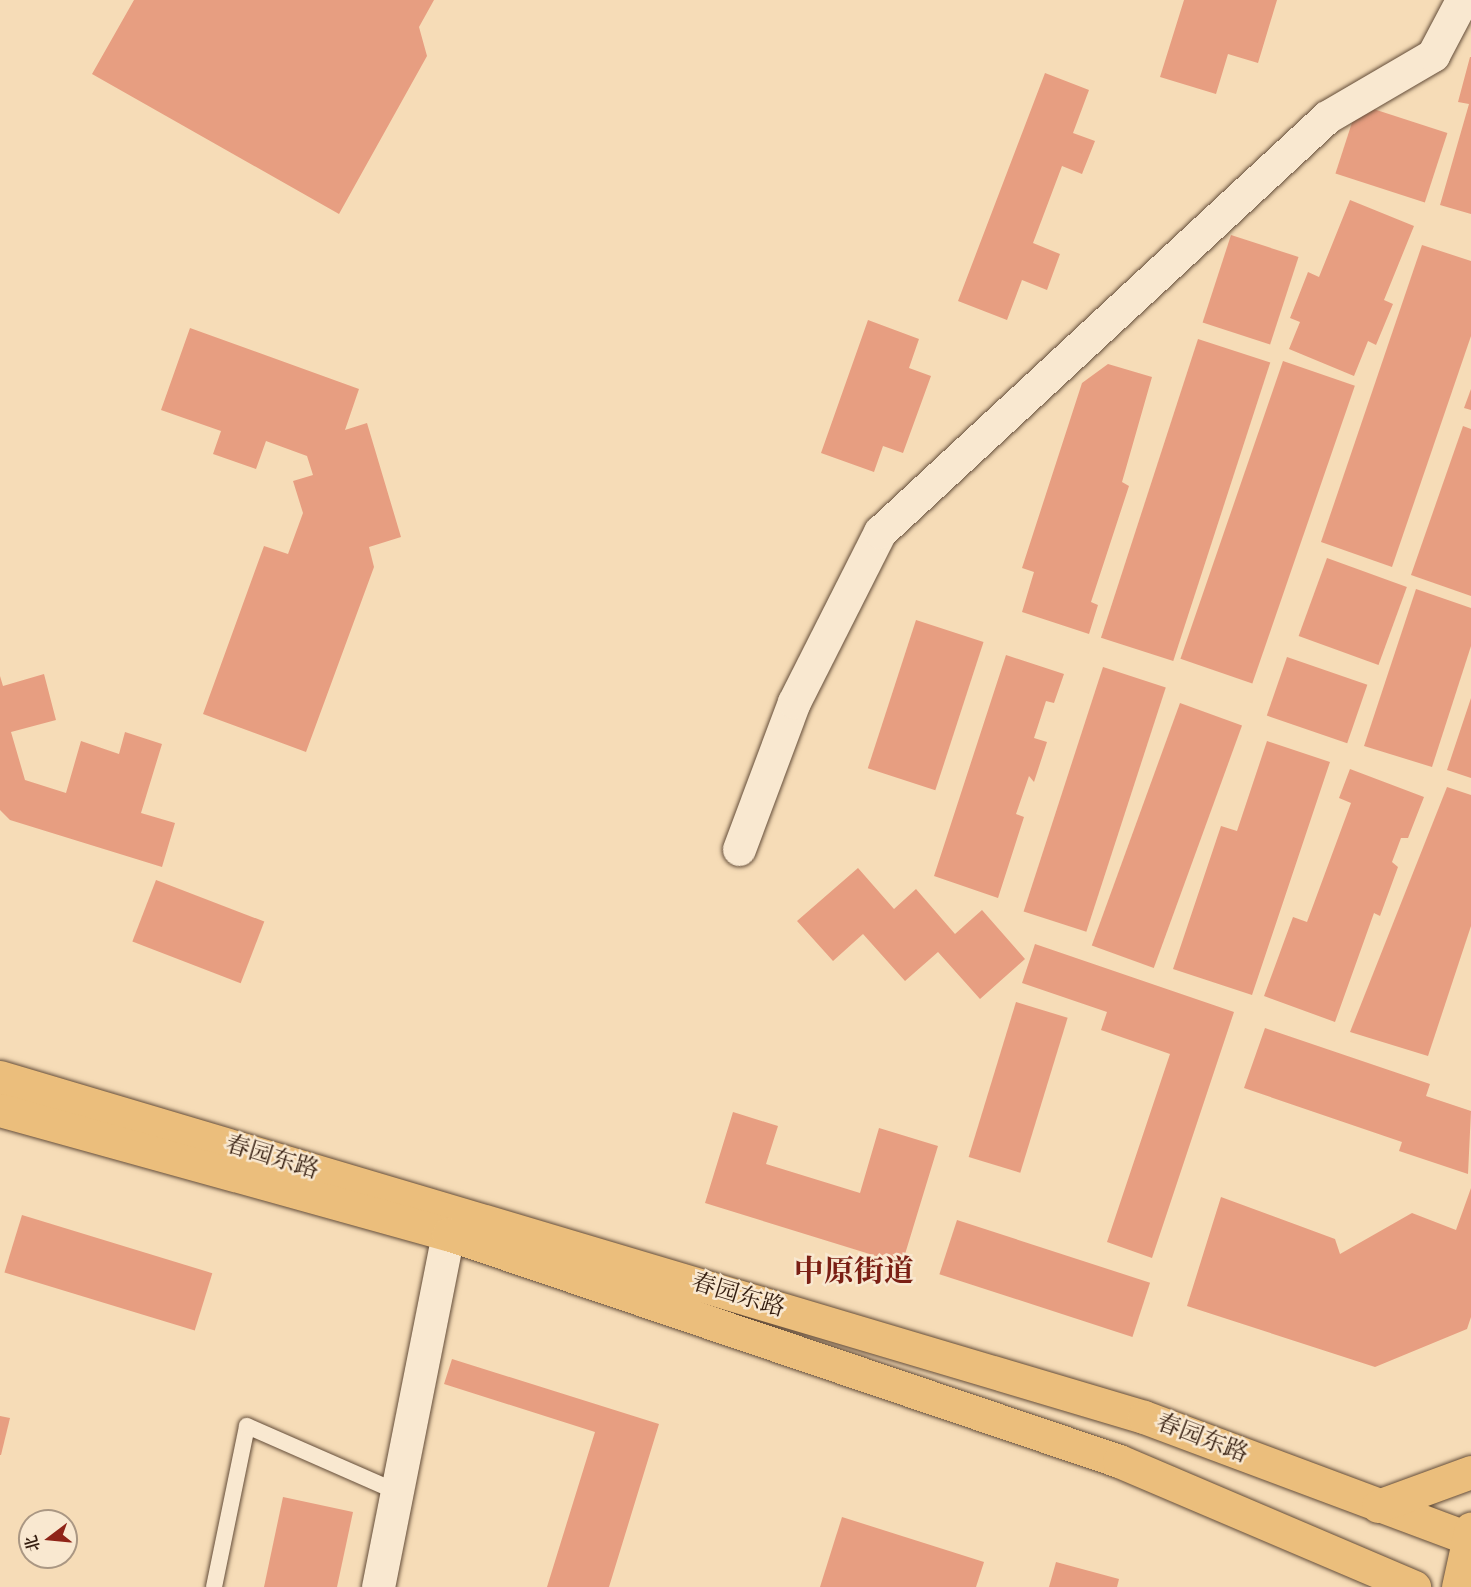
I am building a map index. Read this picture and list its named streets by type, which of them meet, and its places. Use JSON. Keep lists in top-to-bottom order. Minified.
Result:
{"streets":{"main road":["春园东路"]},"districts":["中原街道"],"north":"left"}
